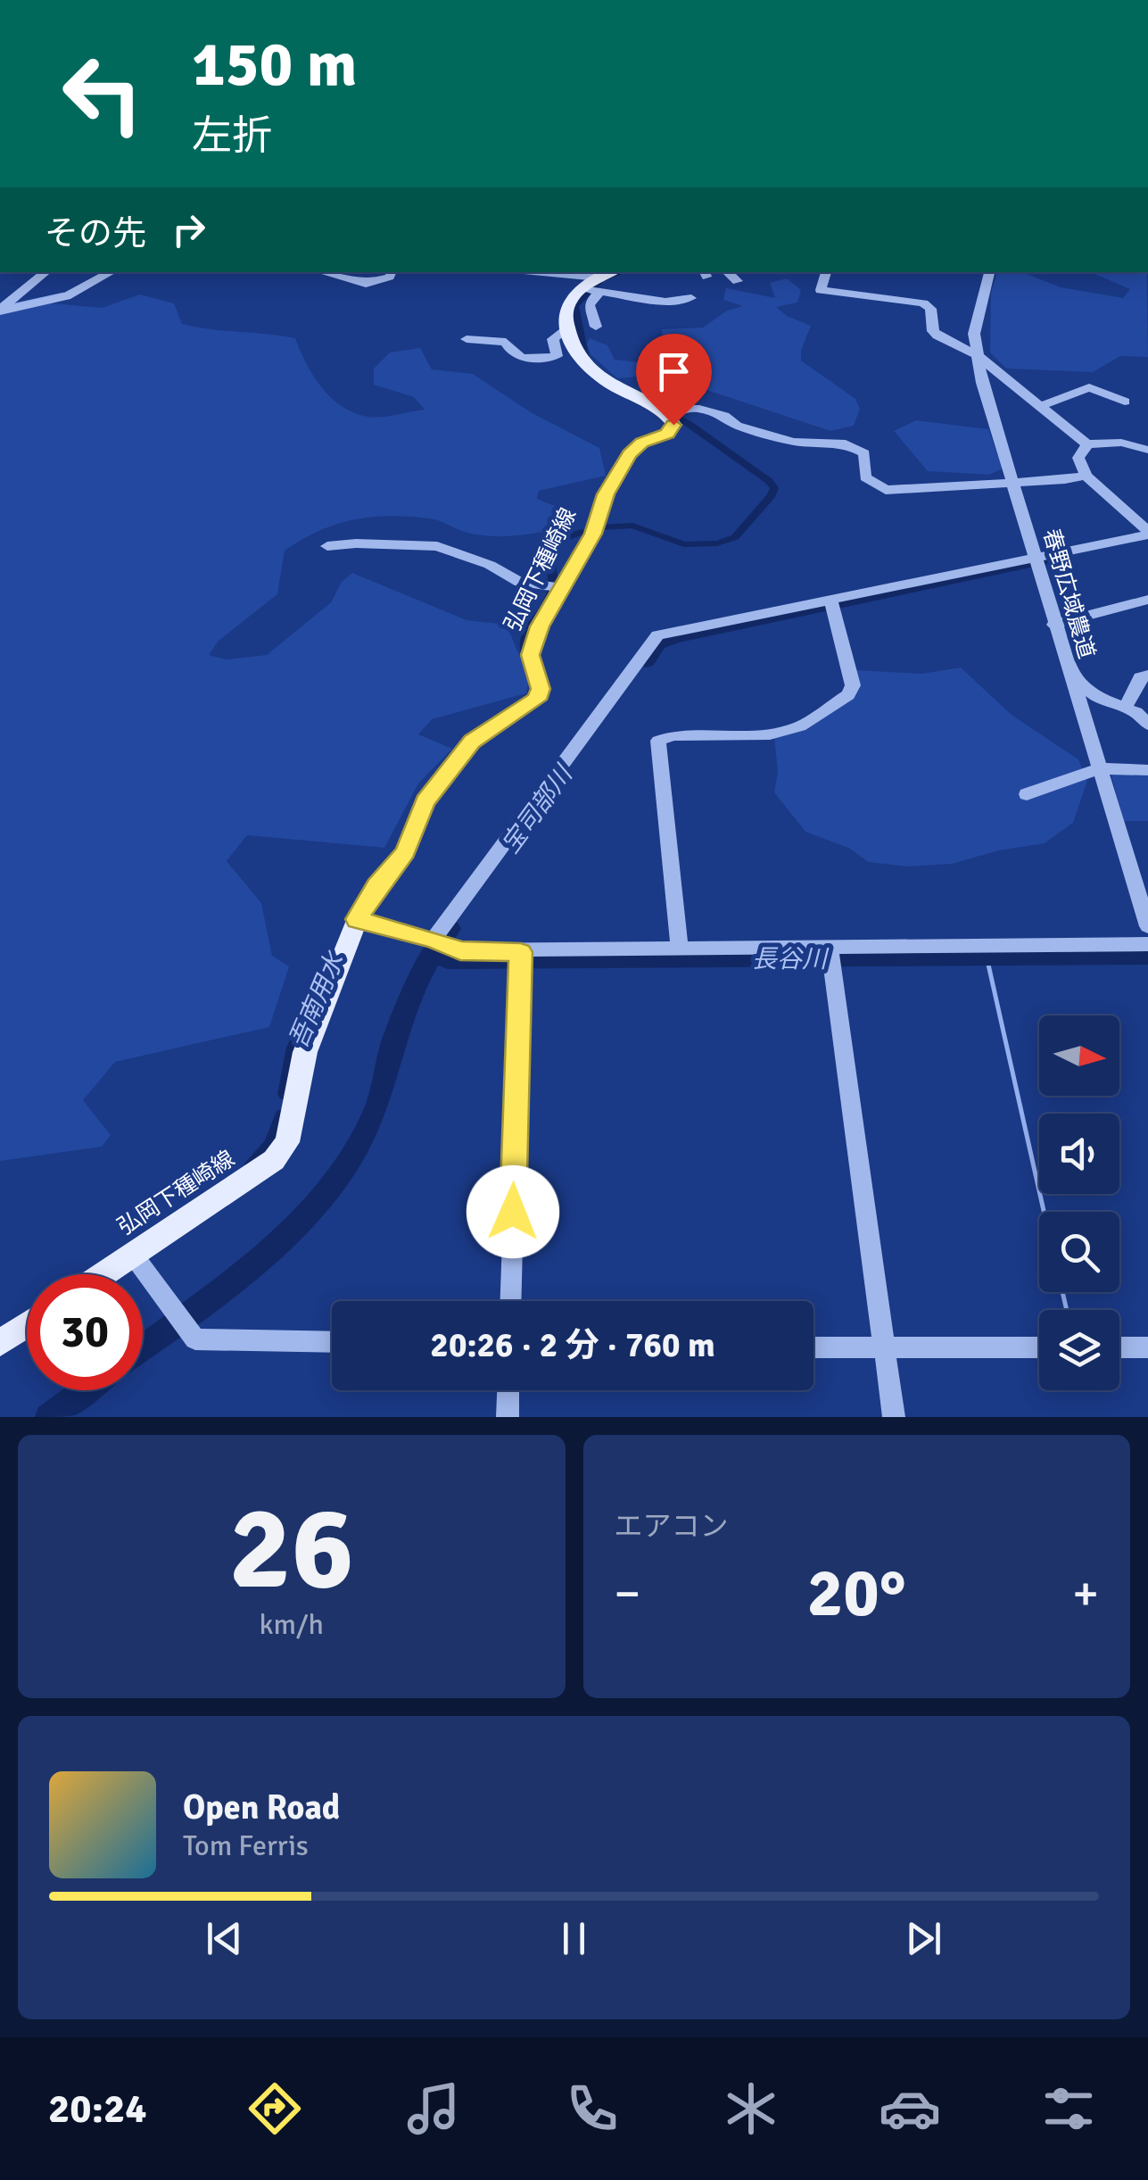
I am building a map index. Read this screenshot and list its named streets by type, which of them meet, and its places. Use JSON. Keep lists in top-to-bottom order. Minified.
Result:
{"streets":{"main road":["弘岡下種崎線"],"street":["春野広域農道"]},"water":["宝司部川","長谷川","吾南用水"],"north":"right","page":{"turn":["150 m","左折"],"then":"その先","limit":"30","trip":"20:26 · 2 分 · 760 m","tile":[["26","km/h"],"エアコン"],"heat":["−","20°","+"],"song":["Open Road","Tom Ferris"],"tabs":"20:24"}}
